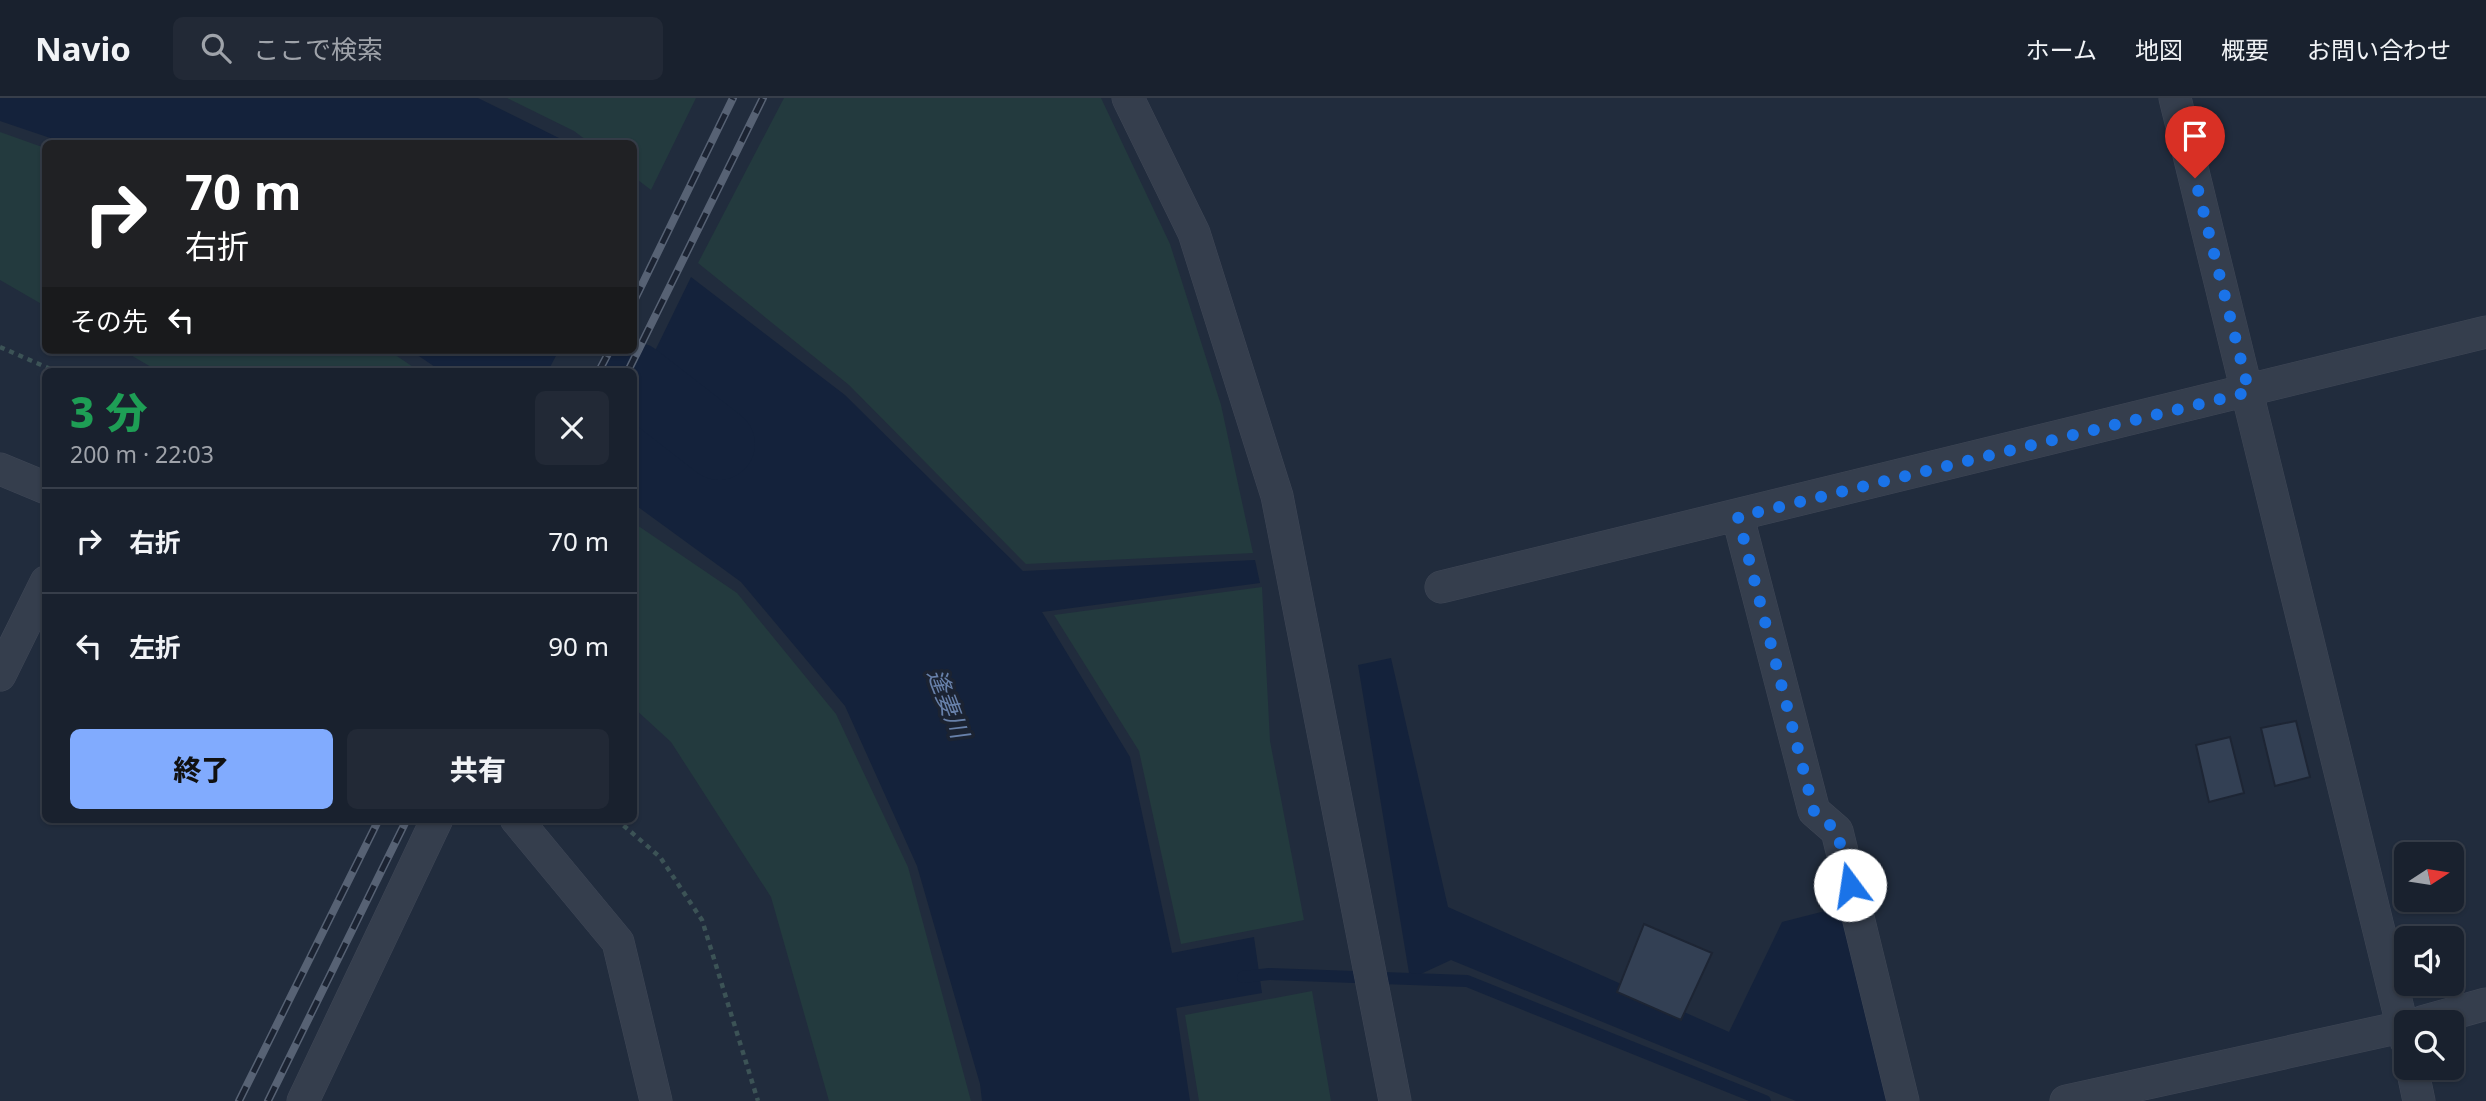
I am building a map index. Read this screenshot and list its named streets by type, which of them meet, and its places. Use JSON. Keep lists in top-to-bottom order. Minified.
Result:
{"water":["逢妻川"],"north":"right","page":{"header":"Navio","search":"ここで検索","nav":["ホーム","地図","概要","お問い合わせ"],"turn":["70 m","右折"],"then":"その先","heading":["3 分","200 m · 22:03"],"list":[{"name":"右折","value":"70 m"},{"name":"左折","value":"90 m"}],"buttons":["終了","共有"]}}
